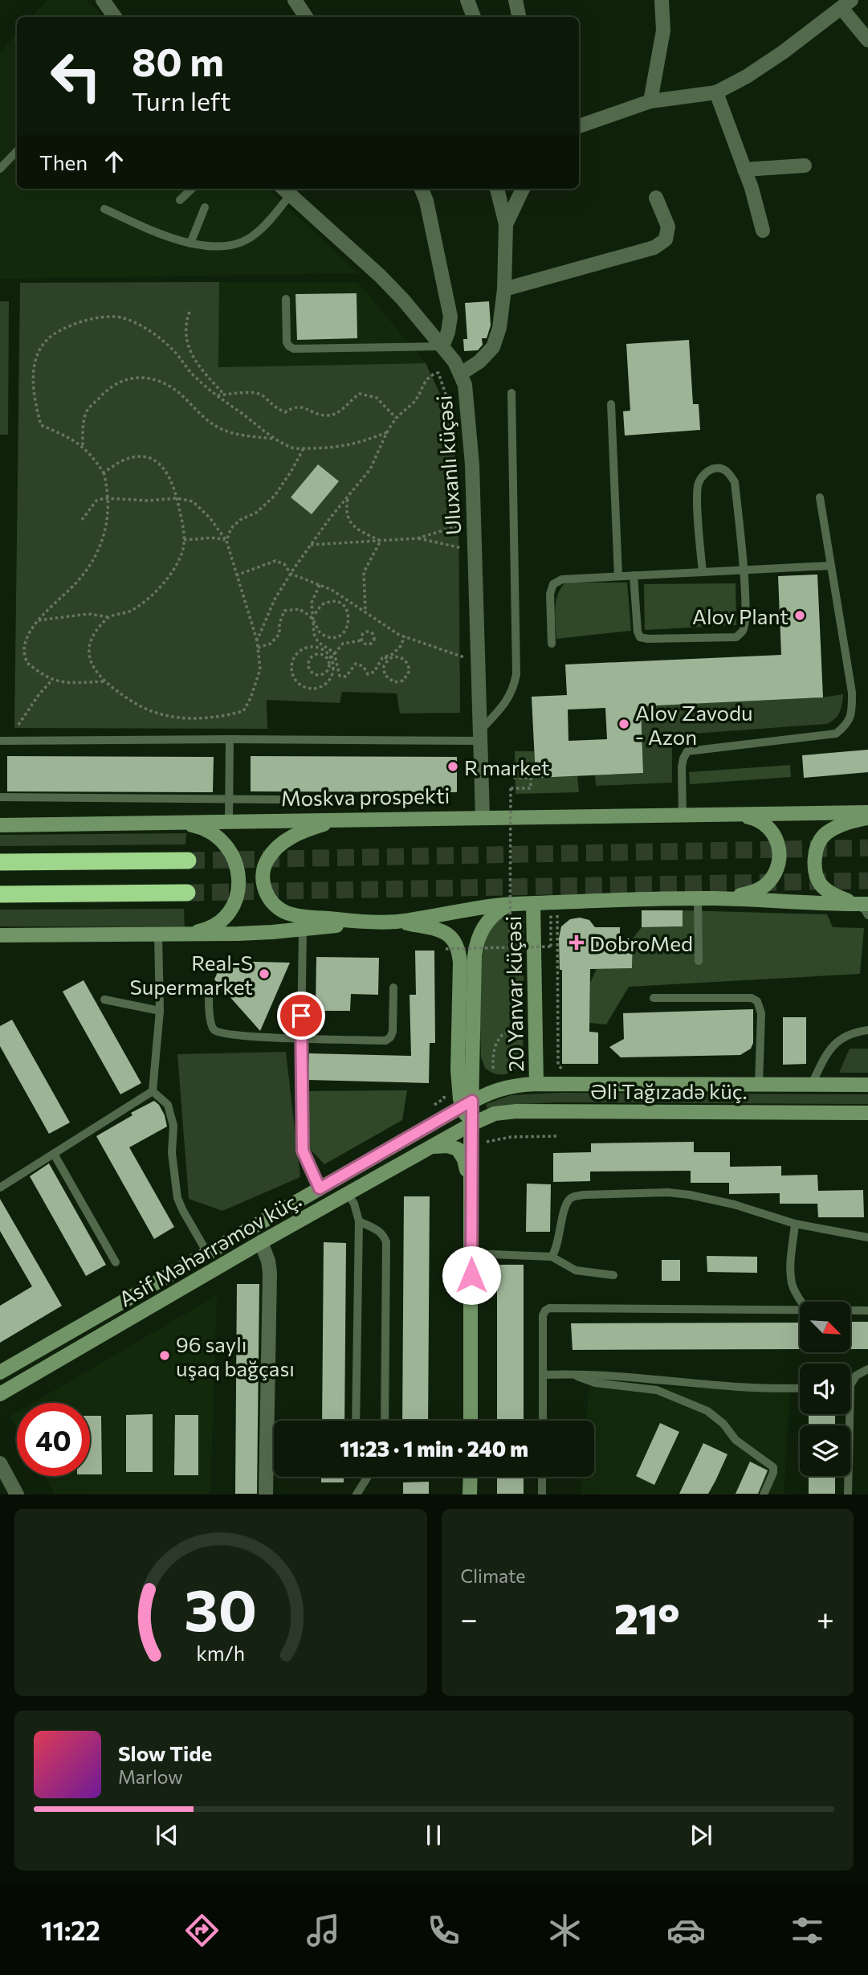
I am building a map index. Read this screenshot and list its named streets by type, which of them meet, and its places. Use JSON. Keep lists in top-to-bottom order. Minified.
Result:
{"streets":{"main road":["Moskva prospekti","20 Yanvar küçəsi","Əli Tağızadə küç.","Asif Məhərrəmov küç."],"street":["Uluxanlı küçəsi"]},"crossings":[["Uluxanlı küçəsi","Moskva prospekti"],["20 Yanvar küçəsi","Əli Tağızadə küç."],["Əli Tağızadə küç.","Asif Məhərrəmov küç."]],"places":{"other":["Alov Plant","Alov Zavodu - Azon","R market","Real-S Supermarket","96 saylı uşaq bağçası"],"health":["DobroMed"]},"north":"bottom right","page":{"turn":["80 m","Turn left"],"then":"Then","limit":"40","trip":"11:23 · 1 min · 240 m","tile":"Climate","heat":["−","21°","+"],"song":["Slow Tide","Marlow"],"tabs":"11:22","gauge":["30","km/h"]}}
